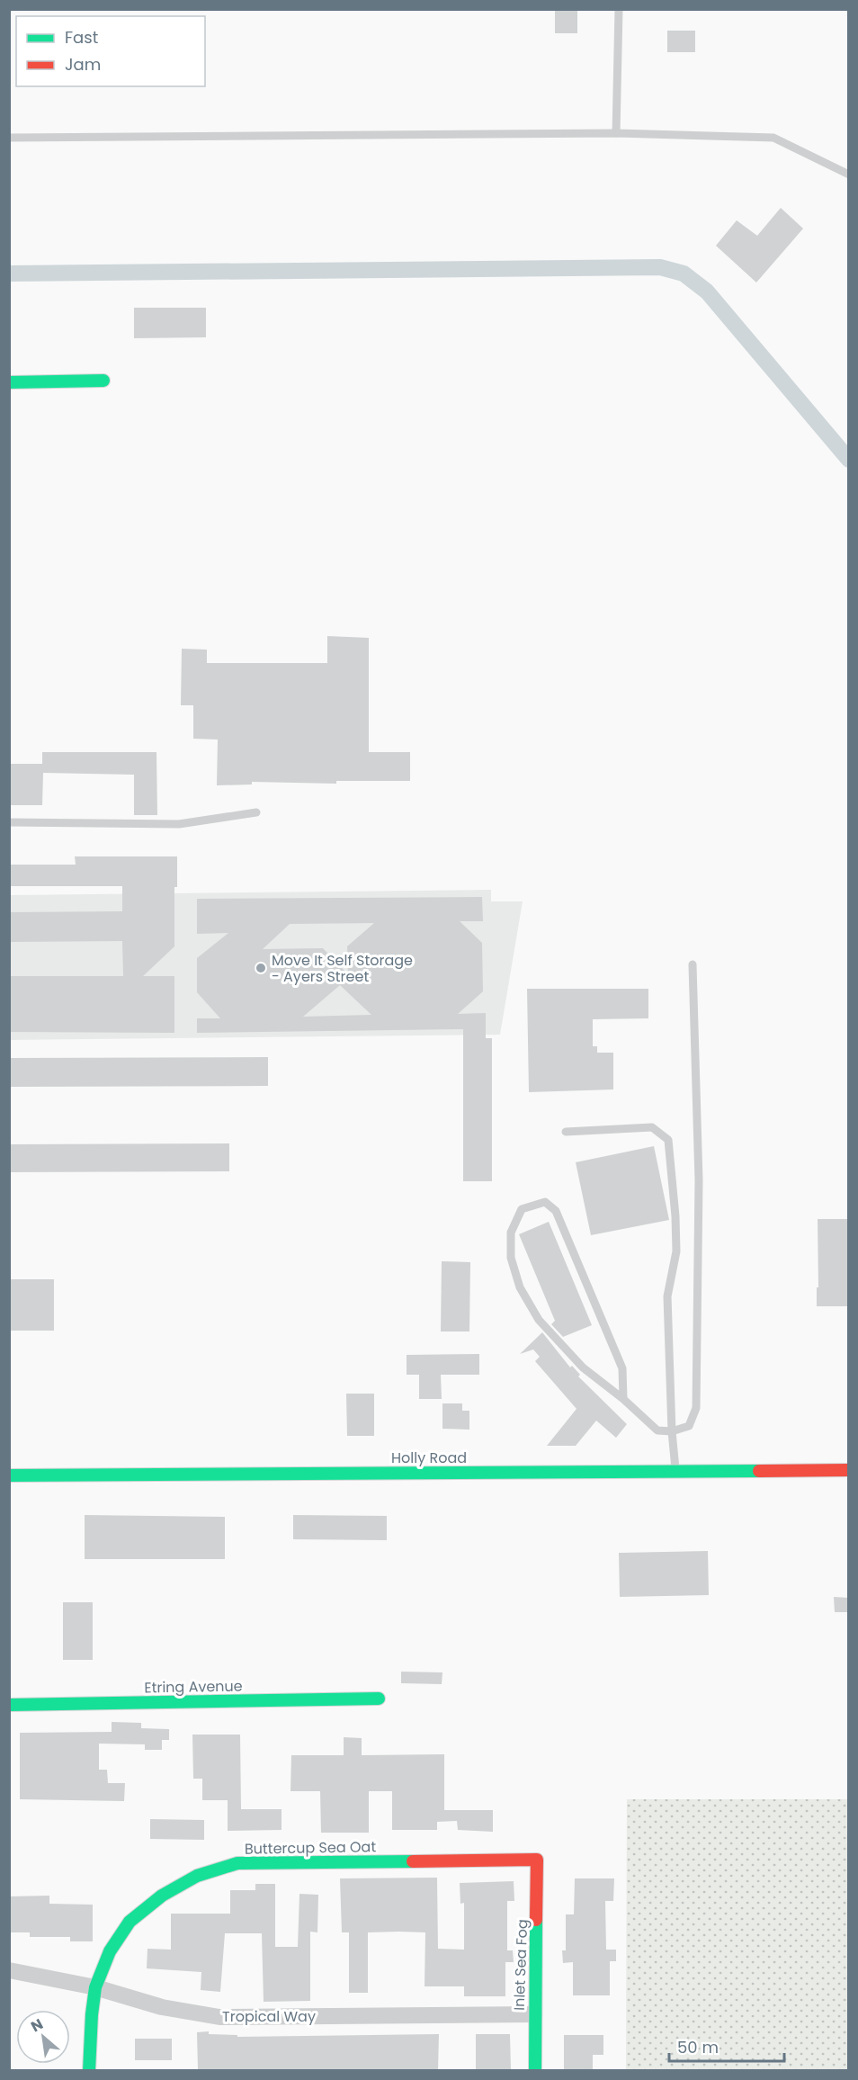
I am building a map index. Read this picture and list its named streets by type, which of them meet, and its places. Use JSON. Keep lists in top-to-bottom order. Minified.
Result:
{"streets":{"street":["Holly Road","Etring Avenue","Buttercup Sea Oat","Inlet Sea Fog","Tropical Way"]},"crossings":[["Buttercup Sea Oat","Inlet Sea Fog"],["Buttercup Sea Oat","Tropical Way"],["Inlet Sea Fog","Tropical Way"]],"places":["Move It Self Storage - Ayers Street"],"legend":["Fast","Jam"],"scale_bar":"50 m","north":"top left"}
